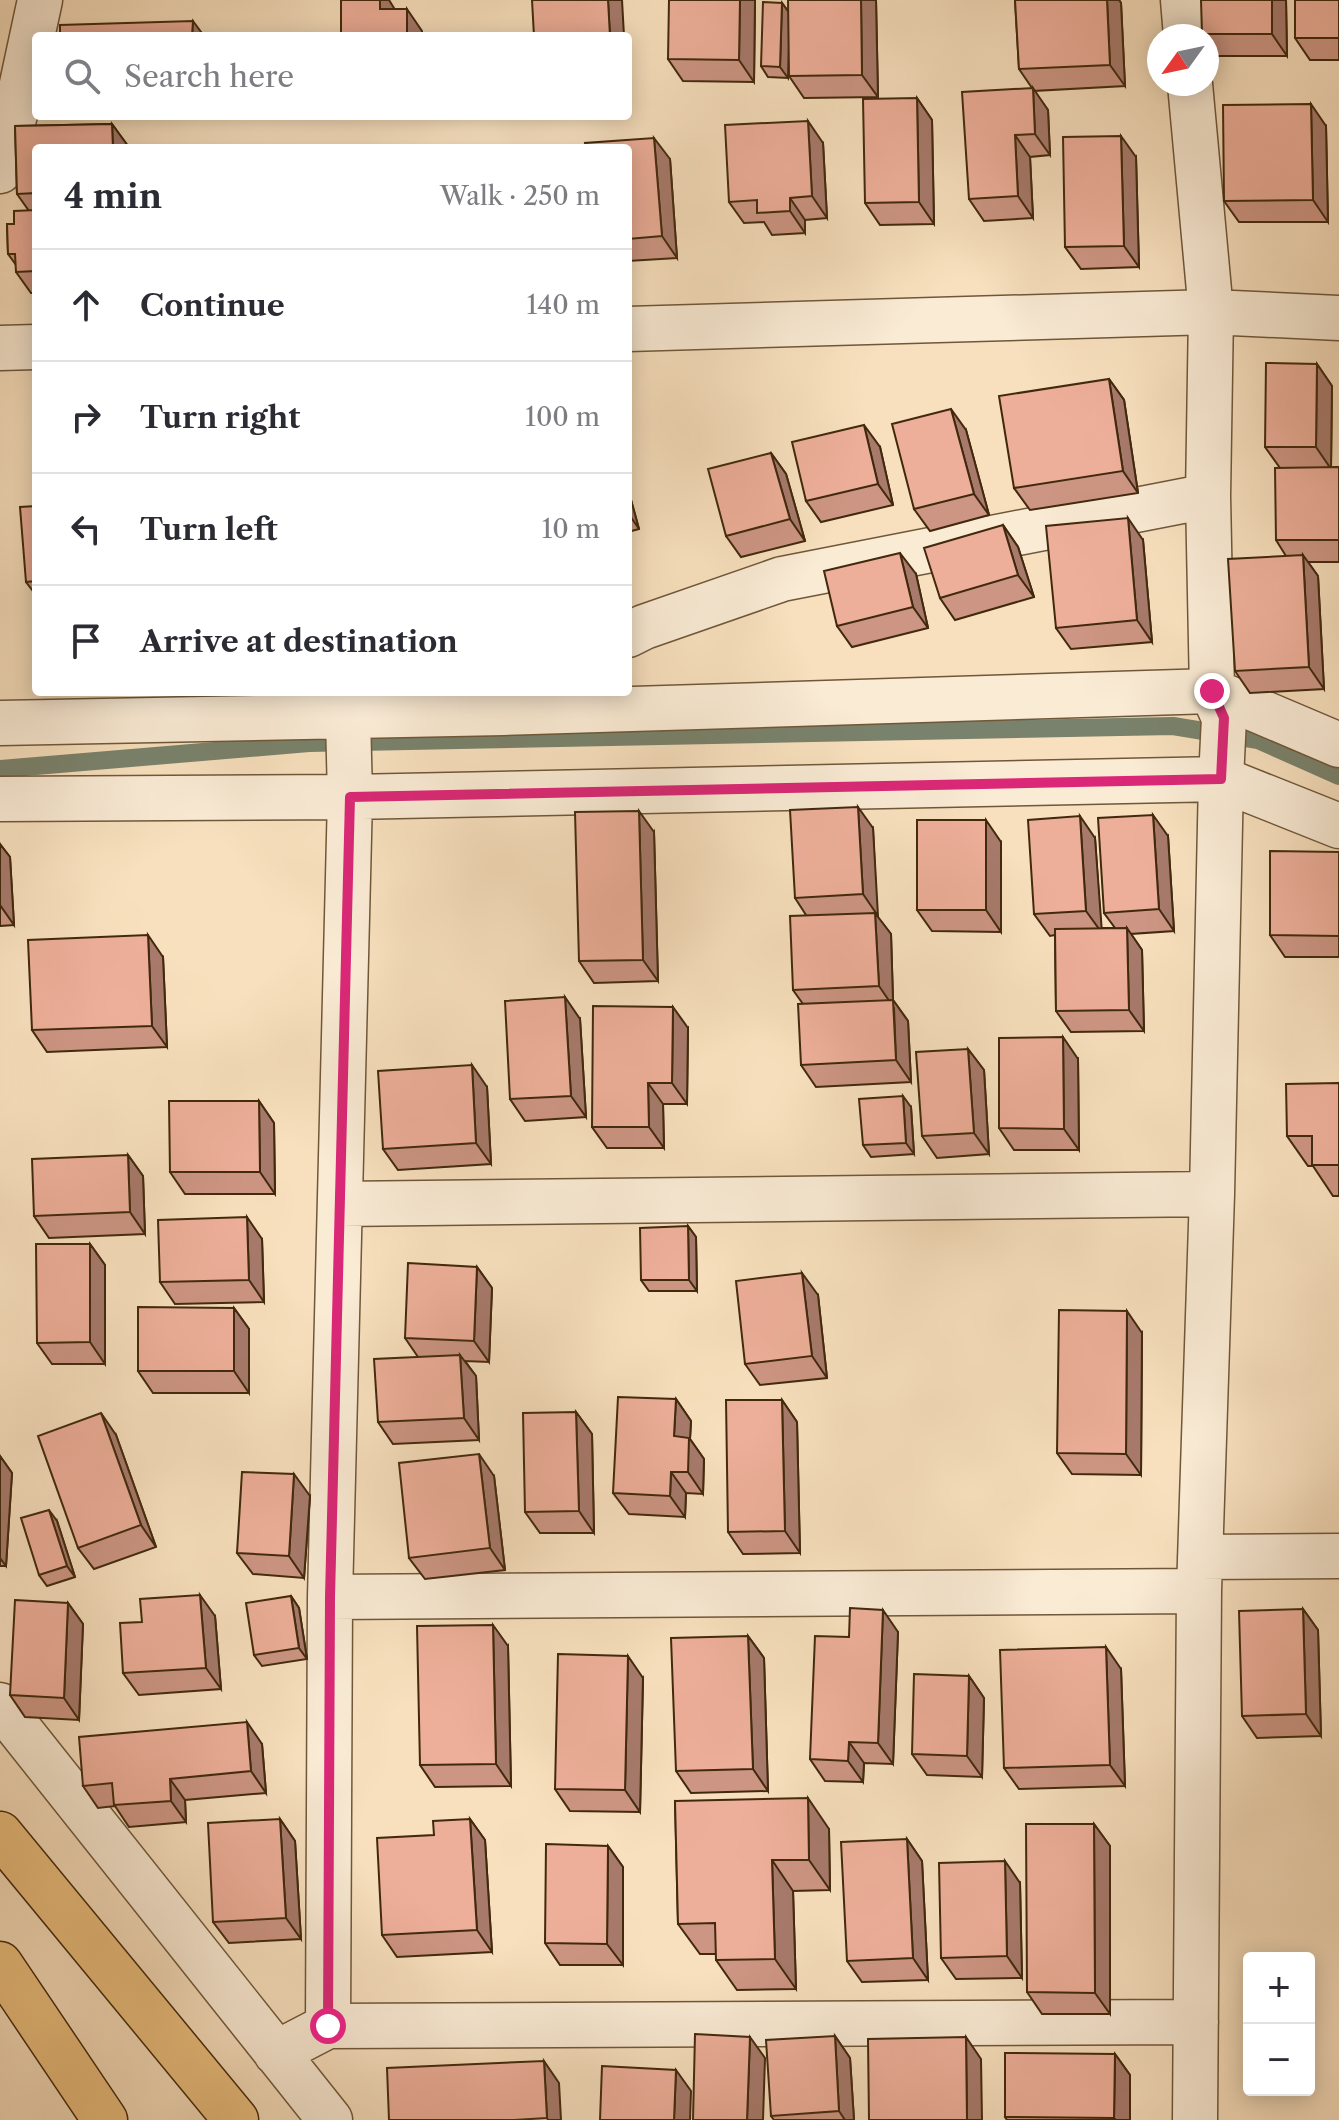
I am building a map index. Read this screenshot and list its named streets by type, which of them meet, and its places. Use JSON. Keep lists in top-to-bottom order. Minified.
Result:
{"north":"bottom left","page":{"search":"Search here","heading":["4 min","Walk · 250 m"],"list":[["Continue","140 m"],["Turn right","100 m"],["Turn left","10 m"],"Arrive at destination"],"map_buttons":["+","−"]}}
